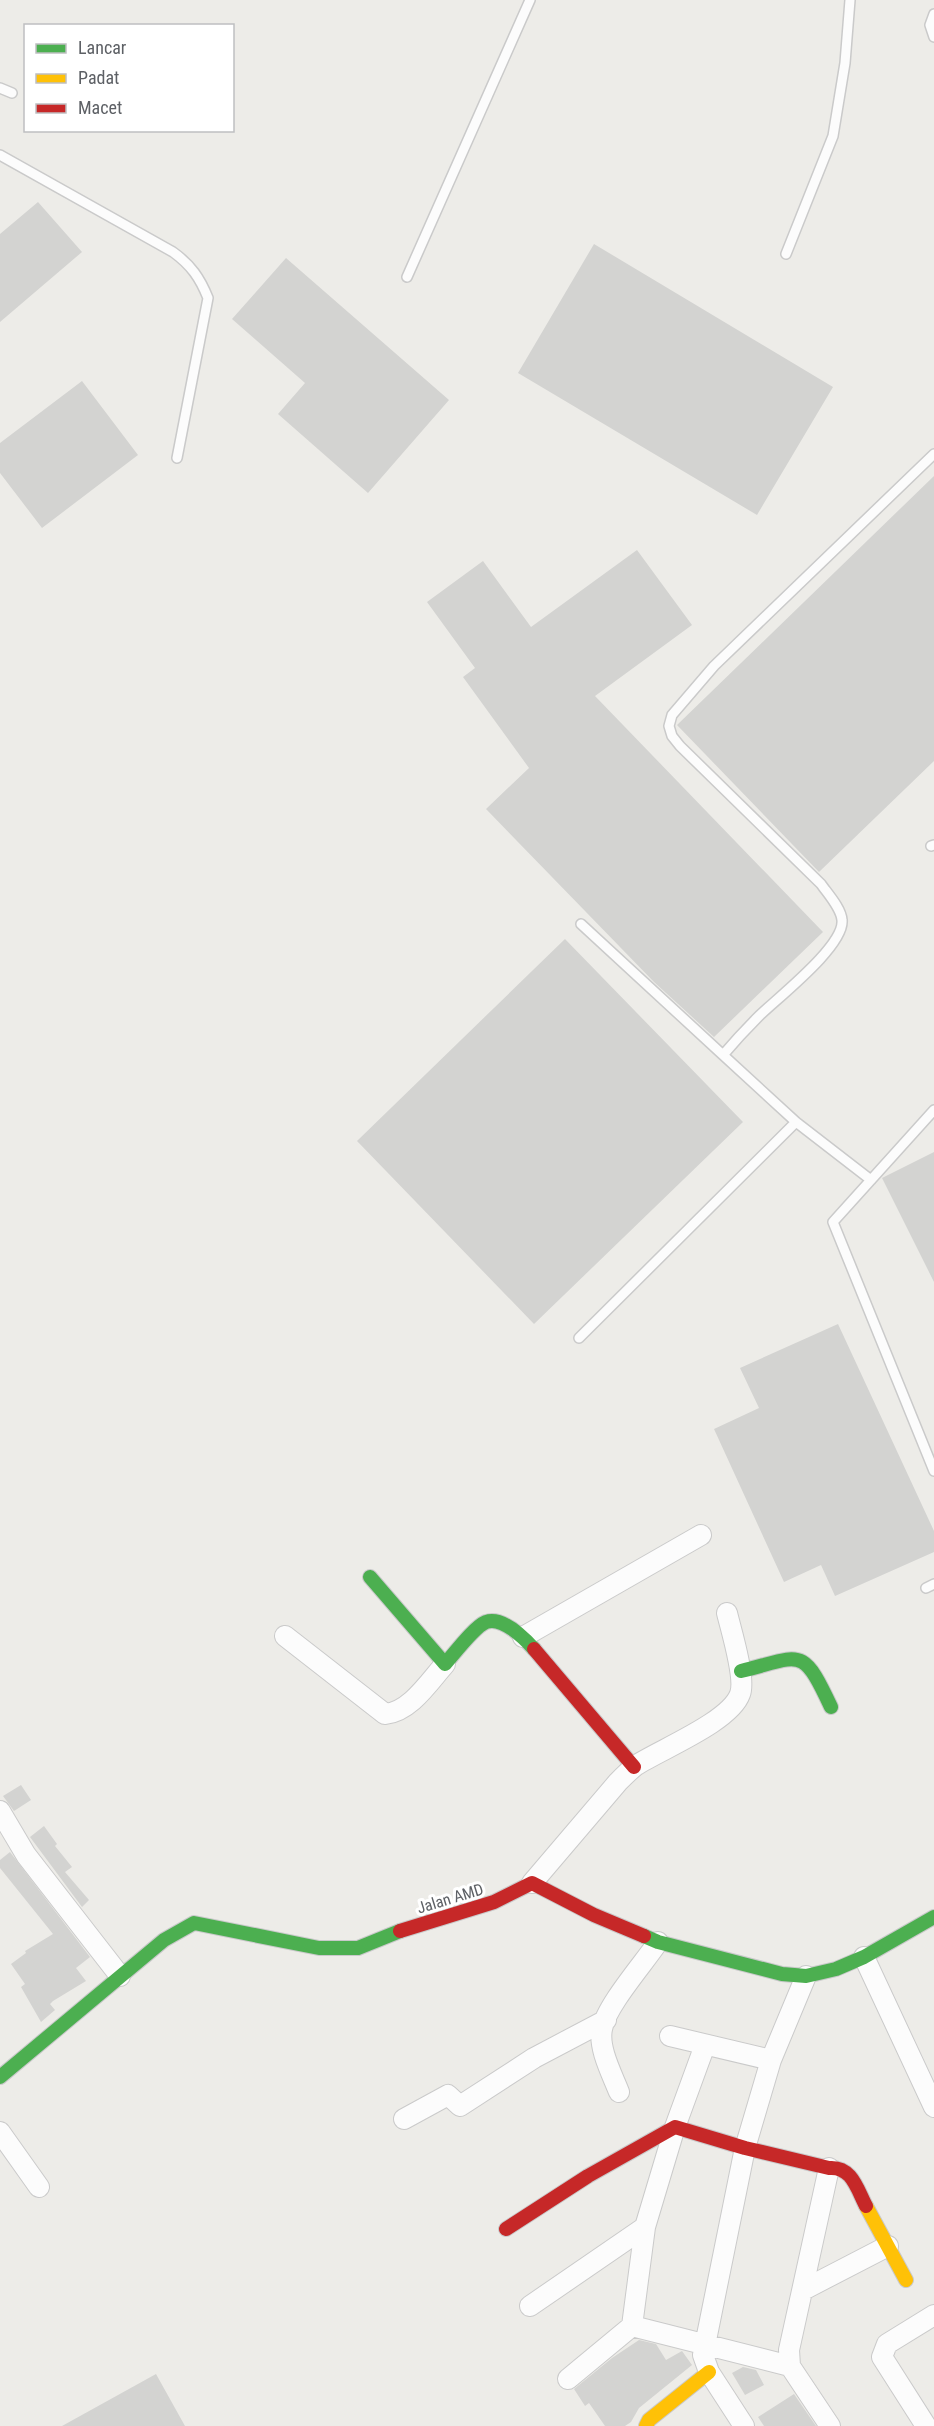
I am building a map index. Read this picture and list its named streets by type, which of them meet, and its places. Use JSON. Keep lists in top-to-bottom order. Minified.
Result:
{"streets":{"street":["Jalan AMD"]},"legend":["Lancar","Padat","Macet"]}
